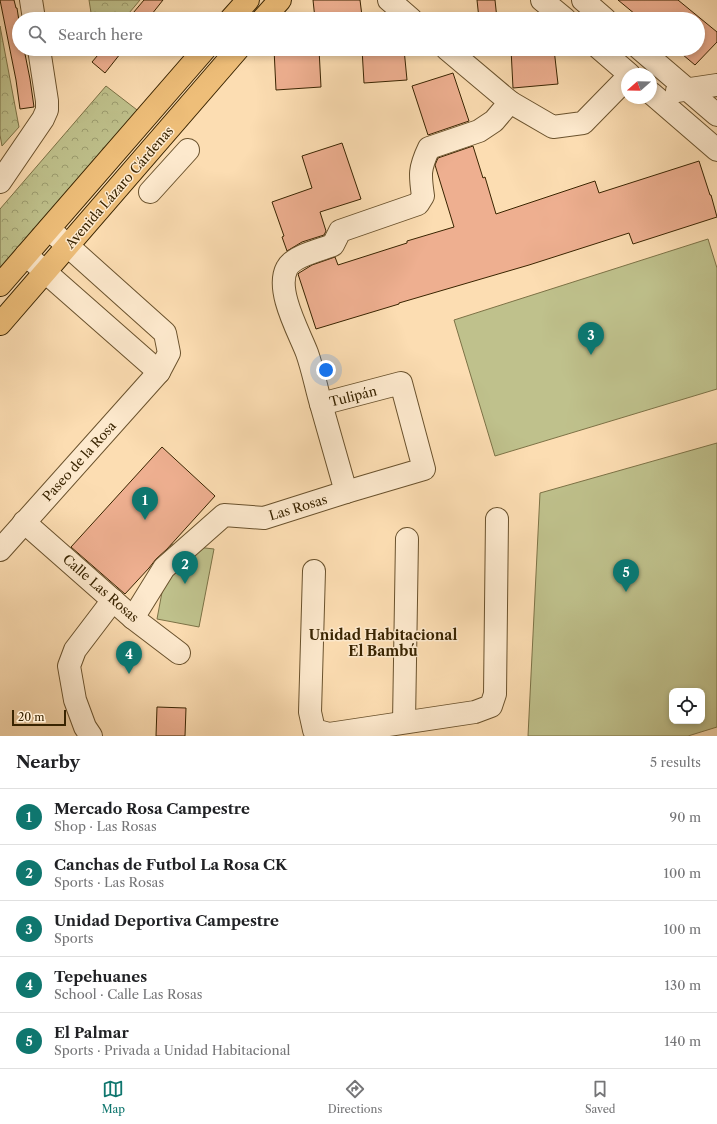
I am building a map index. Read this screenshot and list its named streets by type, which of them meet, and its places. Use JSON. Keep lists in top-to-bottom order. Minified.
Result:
{"streets":{"main road":["Avenida Lázaro Cárdenas"],"street":["Tulipán","Paseo de la Rosa","Las Rosas","Calle Las Rosas"]},"crossings":[["Avenida Lázaro Cárdenas","Paseo de la Rosa"],["Tulipán","Las Rosas"],["Paseo de la Rosa","Calle Las Rosas"],["Las Rosas","Calle Las Rosas"]],"districts":["Unidad Habitacional El Bambú"],"scale_bar":"20 m","north":"left","page":{"search":"Search here","pins":["3","1","2","5","4"],"scale":"20 m","heading":["Nearby","5 results"],"list":[{"mark":"1","name":"Mercado Rosa Campestre","note":"Shop · Las Rosas","value":"90 m"},{"mark":"2","name":"Canchas de Futbol La Rosa CK","note":"Sports · Las Rosas","value":"100 m"},{"mark":"3","name":"Unidad Deportiva Campestre","note":"Sports","value":"100 m"},{"mark":"4","name":"Tepehuanes","note":"School · Calle Las Rosas","value":"130 m"},{"mark":"5","name":"El Palmar","note":"Sports · Privada a Unidad Habitacional","value":"140 m"}],"nav":["Map","Directions","Saved"]}}
